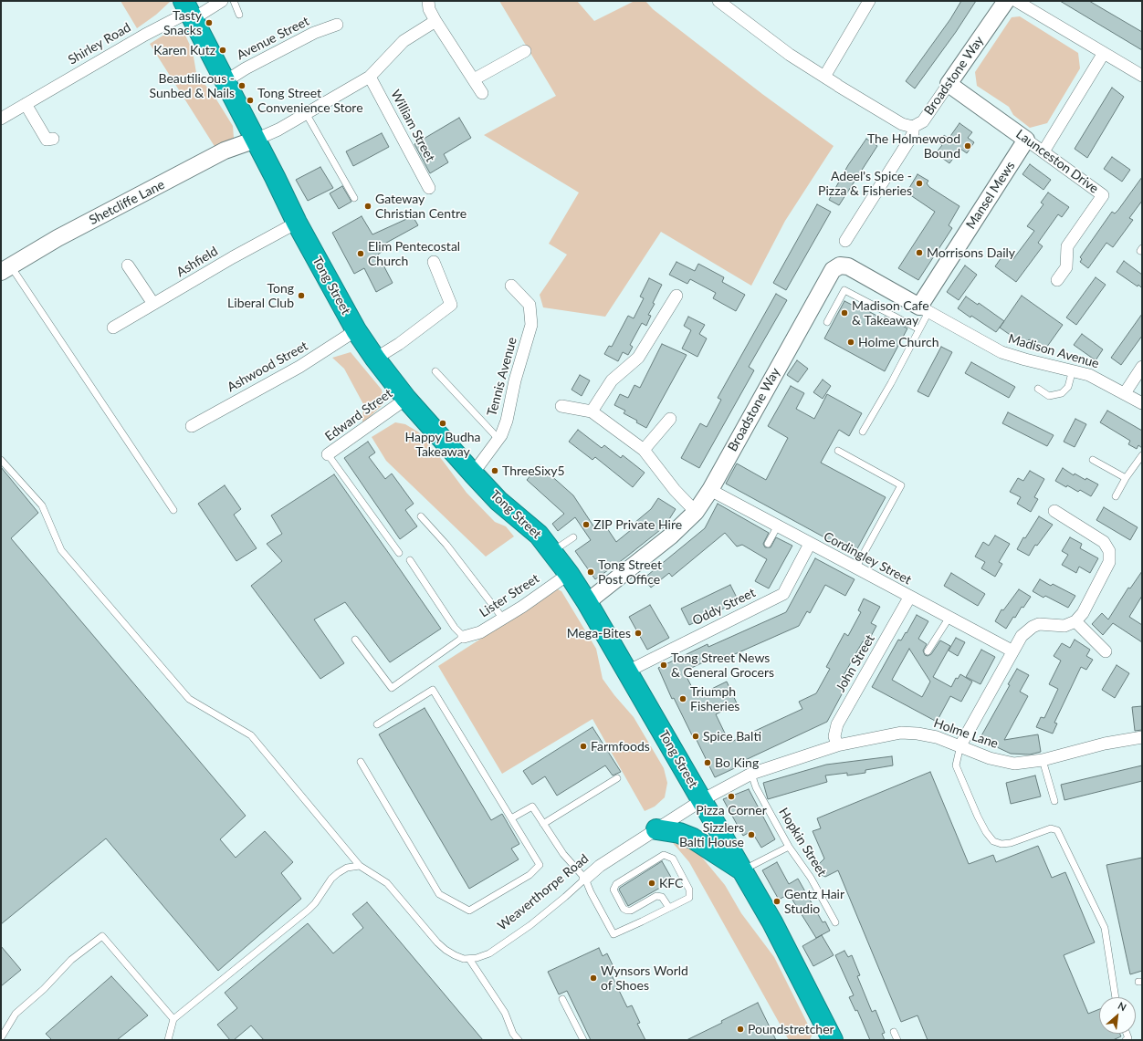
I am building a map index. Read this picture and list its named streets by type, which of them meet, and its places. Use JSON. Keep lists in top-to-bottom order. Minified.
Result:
{"streets":{"highway":["Tong Street"],"street":["Avenue Street","Shirley Road","Broadstone Way","William Street","Launceston Drive","Mansel Mews","Shetcliffe Lane","Ashfield","Madison Avenue","Ashwood Street","Tennis Avenue","Edward Street","Cordingley Street","Lister Street","Oddy Street","John Street","Holme Lane","Weaverthorpe Road"],"lane":["Hopkin Street"]},"crossings":[["Avenue Street","Tong Street"],["Shirley Road","Tong Street"],["Broadstone Way","Launceston Drive"],["Broadstone Way","Mansel Mews"],["Broadstone Way","Tong Street"],["Broadstone Way","Madison Avenue"],["Broadstone Way","Cordingley Street"],["Launceston Drive","Mansel Mews"],["Mansel Mews","Madison Avenue"],["Shetcliffe Lane","Tong Street"],["Ashfield","Tong Street"],["Tong Street","Ashwood Street"],["Tong Street","Tennis Avenue"],["Tong Street","Edward Street"],["Tong Street","Lister Street"],["Tong Street","Oddy Street"],["Tong Street","Holme Lane"],["Tong Street","Weaverthorpe Road"],["Cordingley Street","Oddy Street"],["Cordingley Street","John Street"],["John Street","Holme Lane"],["Holme Lane","Hopkin Street"],["Holme Lane","Weaverthorpe Road"]],"places":["Tasty Snacks","Karen Kutz","Beautilicous - Sunbed & Nails","Tong Street Convenience Store","The Holmewood Bound","Adeel's Spice - Pizza & Fisheries","Gateway Christian Centre","Morrisons Daily","Elim Pentecostal Church","Tong Liberal Club","Madison Cafe & Takeaway","Holme Church","Happy Budha Takeaway","ThreeSixy5","ZIP Private Hire","Tong Street Post Office","Mega-Bites","Tong Street News & General Grocers","Triumph Fisheries","Spice Balti","Farmfoods","Bo King","Pizza Corner","Sizzlers Balti House","KFC","Gentz Hair Studio","Wynsors World of Shoes","Poundstretcher"],"north":"top right"}
